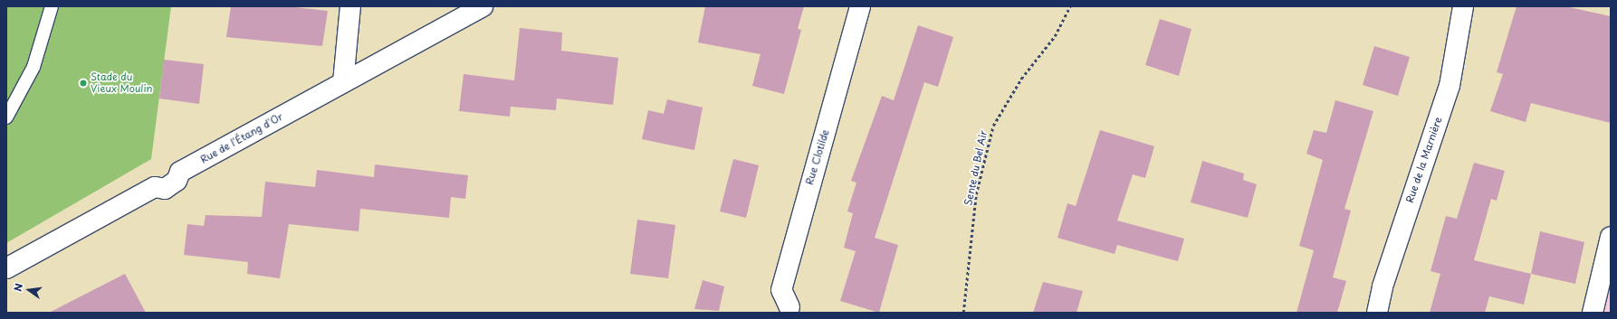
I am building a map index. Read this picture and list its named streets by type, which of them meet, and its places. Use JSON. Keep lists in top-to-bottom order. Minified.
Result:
{"streets":{"street":["Rue de l'Étang d'Or","Rue Clotilde","Rue de la Marnière"],"path":["Sente du Bel Air"]},"places":["Stade du Vieux Moulin"],"north":"left"}
